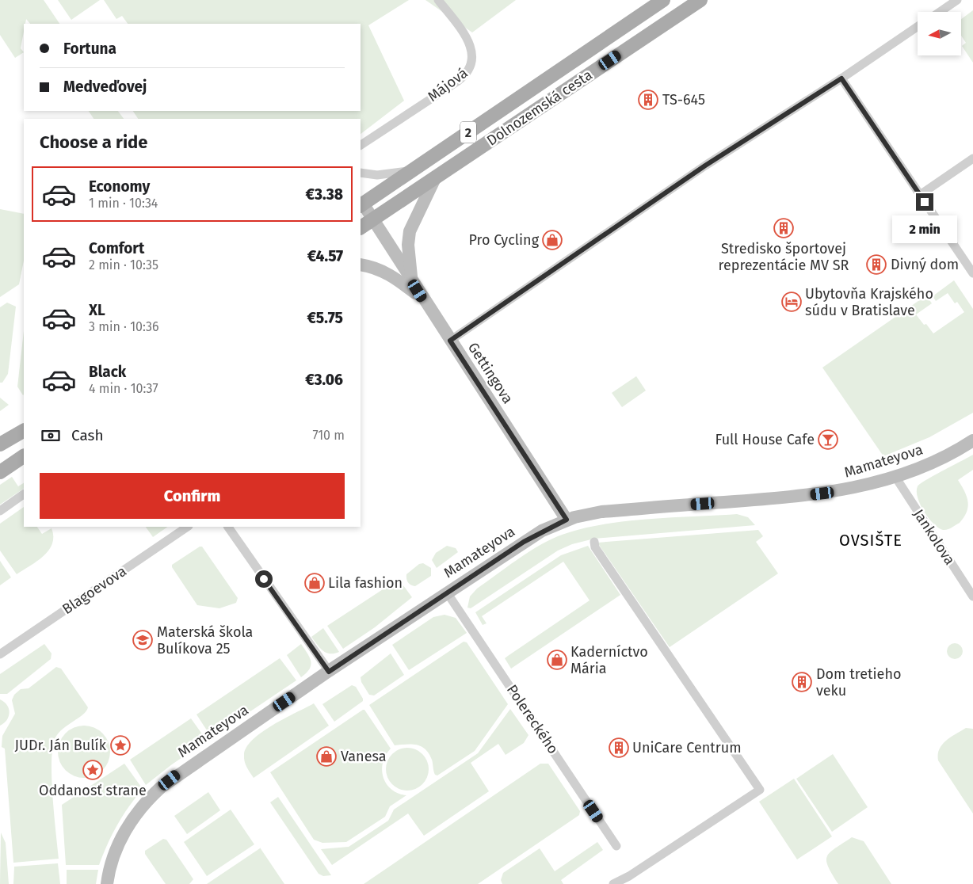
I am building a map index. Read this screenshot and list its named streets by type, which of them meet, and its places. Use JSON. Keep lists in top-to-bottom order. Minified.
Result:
{"streets":{"main road":["Dolnozemská cesta","2"],"street":["Májová","Gettingova","Mamateyova","Jankolova","Blagoevova","Polereckého"]},"crossings":[["Dolnozemská cesta","Gettingova"],["Gettingova","Mamateyova"],["Mamateyova","Jankolova"],["Mamateyova","Polereckého"]],"districts":["OVSIŠTE"],"places":{"building":["TS-645","Stredisko športovej reprezentácie MV SR","Divný dom","Dom tretieho veku","UniCare Centrum"],"shop":["Pro Cycling","Lila fashion","Kaderníctvo Mária","Vanesa"],"hotel":["Ubytovňa Krajského súdu v Bratislave"],"bar":["Full House Cafe"],"school or university":["Materská škola Bulíkova 25"],"place":["JUDr. Ján Bulík","Oddanosť strane"]},"north":"left","page":{"banner":["Fortuna","Medveďovej"],"heading":"Choose a ride","list":[{"name":"Economy","note":"1 min · 10:34","value":"€3.38"},{"name":"Comfort","note":"2 min · 10:35","value":"€4.57"},{"name":"XL","note":"3 min · 10:36","value":"€5.75"},{"name":"Black","note":"4 min · 10:37","value":"€3.06"}],"bubble":"2 min","pay":["Cash","710 m"],"buttons":"Confirm"}}
